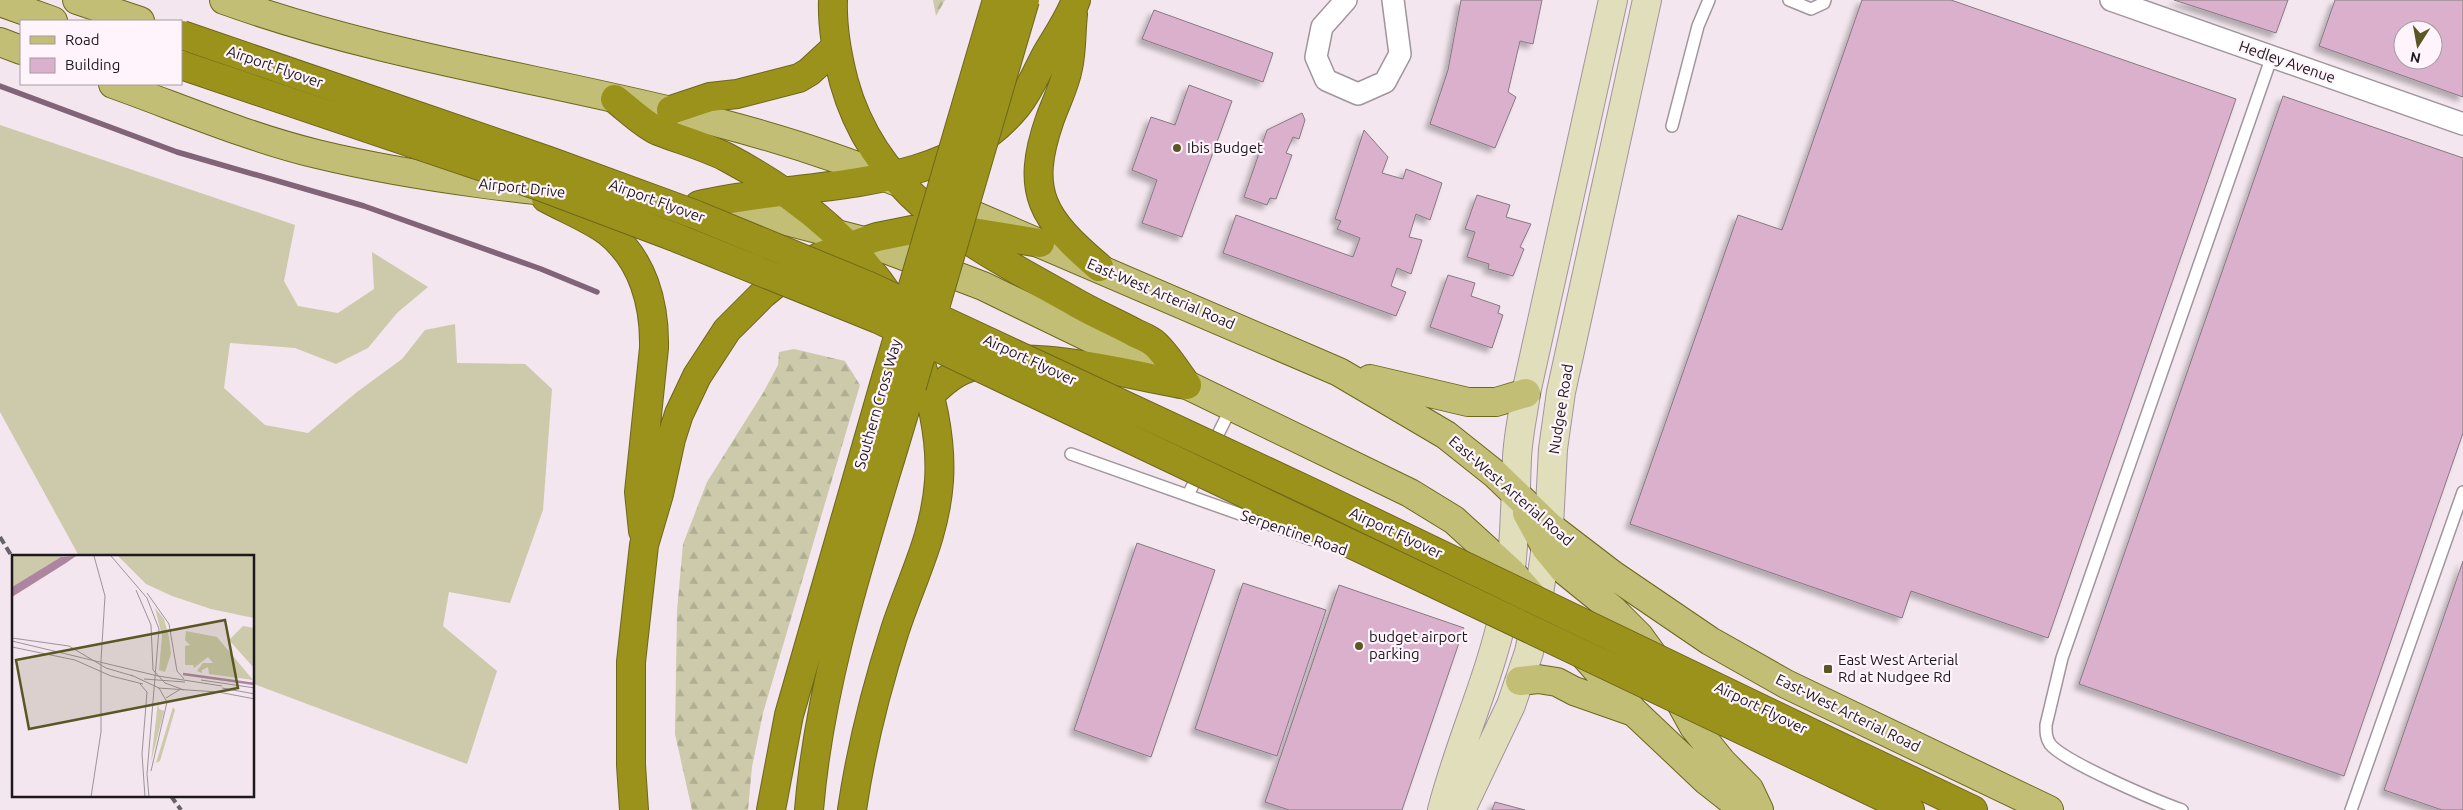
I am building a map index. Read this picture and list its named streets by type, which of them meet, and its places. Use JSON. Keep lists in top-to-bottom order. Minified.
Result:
{"streets":{"highway":["Airport Flyover","Southern Cross Way"],"main road":["Airport Drive","East-West Arterial Road","Nudgee Road"],"street":["Hedley Avenue"],"lane":["Serpentine Road"]},"crossings":[["East-West Arterial Road","Nudgee Road"]],"places":{"other":["Ibis Budget","budget airport parking"],"transit":["East West Arterial Rd at Nudgee Rd"]},"legend":["Road","Building"],"north":"bottom"}
